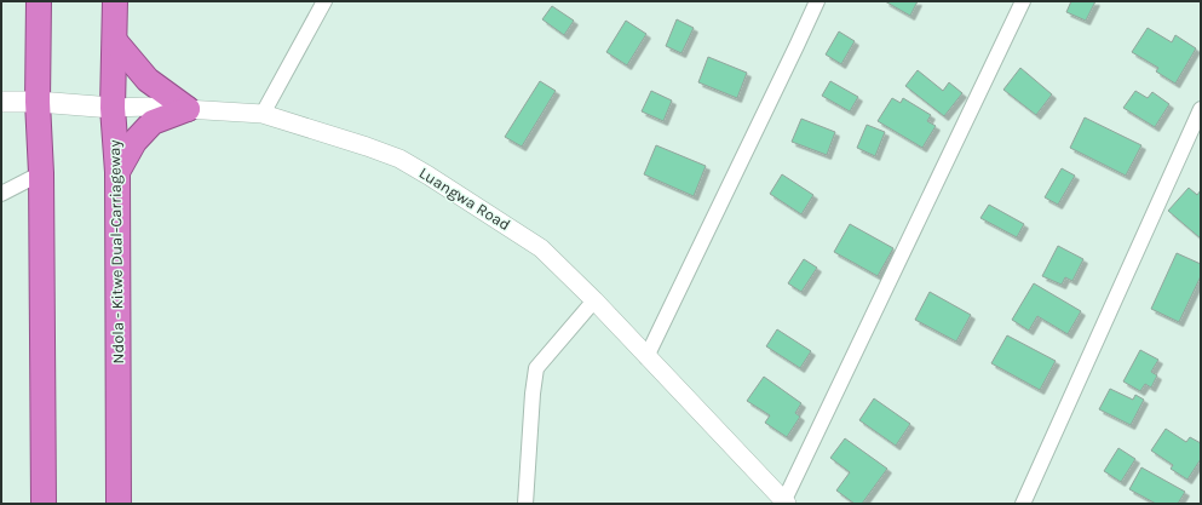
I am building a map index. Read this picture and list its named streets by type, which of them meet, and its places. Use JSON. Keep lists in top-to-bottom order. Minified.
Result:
{"streets":{"highway":["Ndola - Kitwe Dual-Carriageway"],"main road":["Luangwa Road"]},"crossings":[["Luangwa Road","Ndola - Kitwe Dual-Carriageway"]]}
